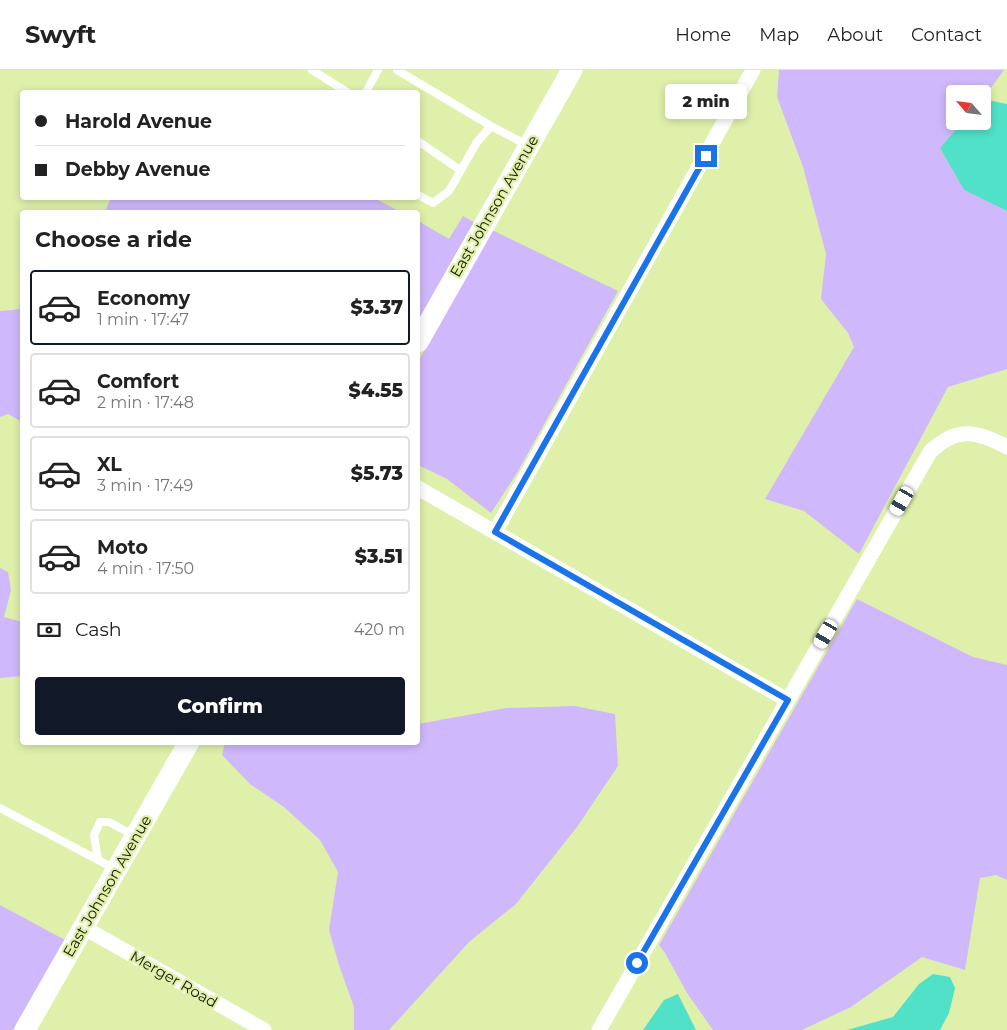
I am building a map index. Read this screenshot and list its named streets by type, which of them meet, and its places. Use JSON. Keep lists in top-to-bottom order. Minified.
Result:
{"streets":{"main road":["East Johnson Avenue"],"street":["Merger Road"]},"crossings":[["East Johnson Avenue","Merger Road"]],"north":"top left","page":{"header":"Swyft","nav":["Home","Map","About","Contact"],"bubble":"2 min","banner":["Harold Avenue","Debby Avenue"],"heading":"Choose a ride","list":[{"name":"Economy","note":"1 min · 17:47","value":"$3.37"},{"name":"Comfort","note":"2 min · 17:48","value":"$4.55"},{"name":"XL","note":"3 min · 17:49","value":"$5.73"},{"name":"Moto","note":"4 min · 17:50","value":"$3.51"}],"pay":["Cash","420 m"],"buttons":"Confirm"}}
